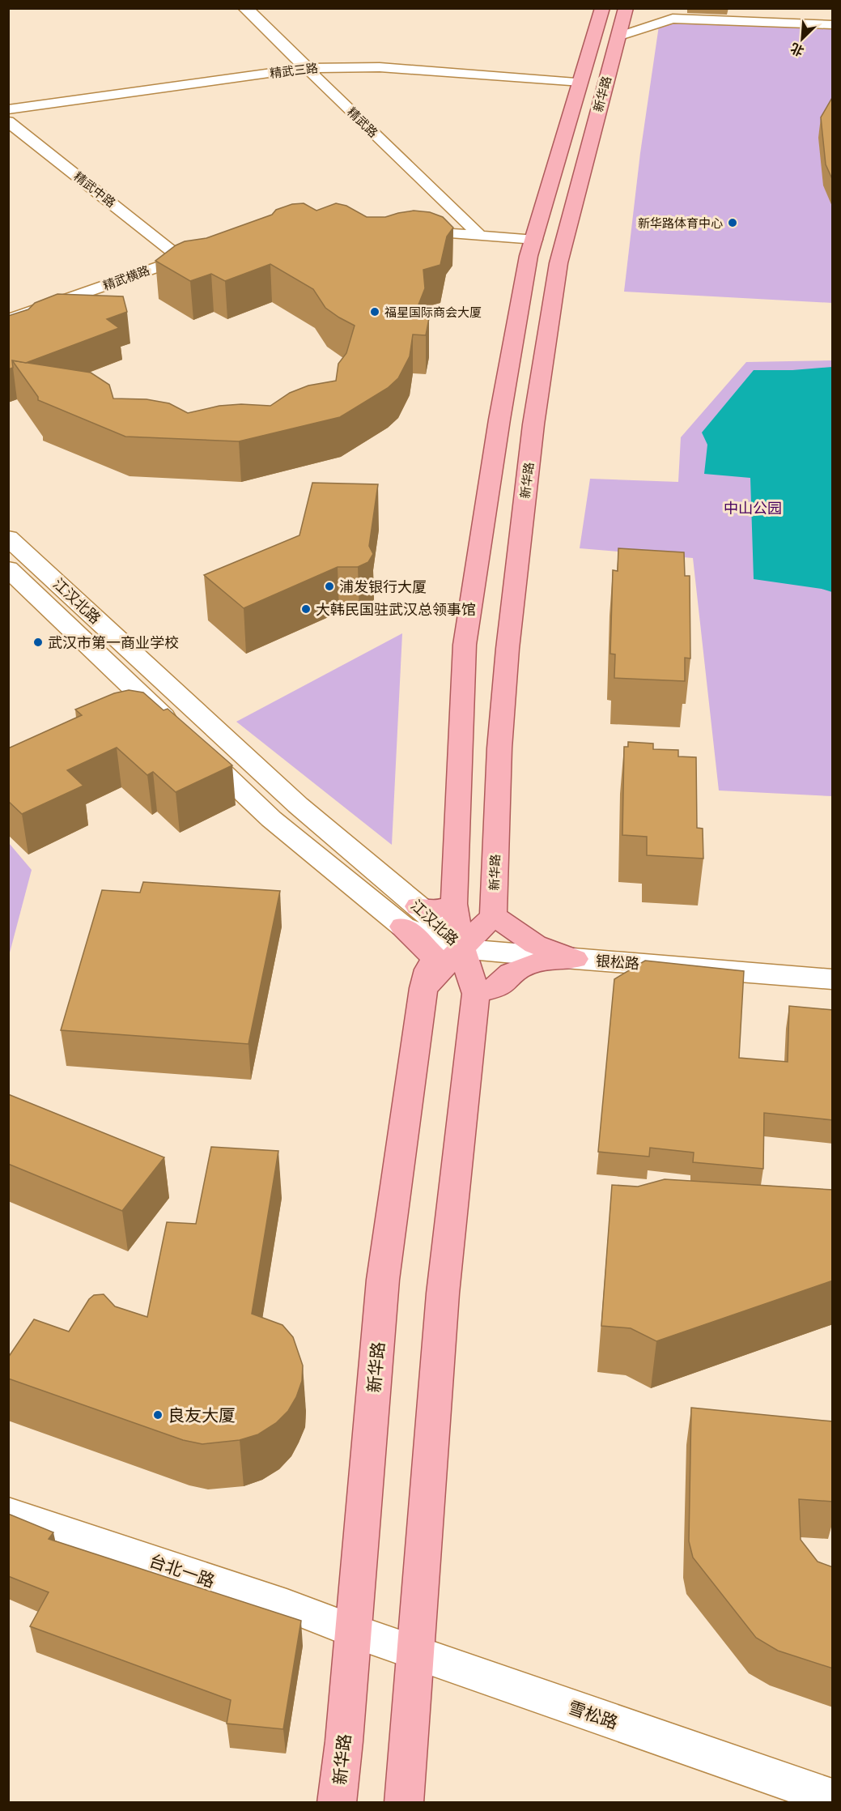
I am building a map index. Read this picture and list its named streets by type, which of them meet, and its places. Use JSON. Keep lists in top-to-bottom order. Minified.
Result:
{"streets":{"main road":["新华路","精武路","江汉北路","银松路","台北一路","雪松路"],"street":["精武三路","精武中路","精武横路"]},"crossings":[["精武三路","新华路"],["精武三路","精武路"],["新华路","江汉北路"],["新华路","银松路"],["新华路","台北一路"],["新华路","雪松路"],["精武中路","精武横路"],["江汉北路","银松路"],["台北一路","雪松路"]],"parks":["中山公园"],"places":["新华路体育中心","福星国际商会大厦","浦发银行大厦","大韩民国驻武汉总领事馆","武汉市第一商业学校","良友大厦"],"north":"bottom left"}
